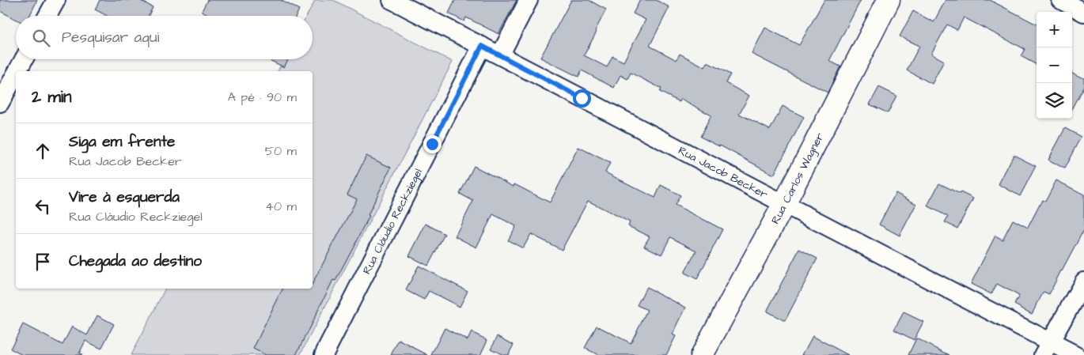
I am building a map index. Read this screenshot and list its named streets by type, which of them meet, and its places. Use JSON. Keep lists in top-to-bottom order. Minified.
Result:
{"streets":{"main road":["Rua Carlos Wagner"],"street":["Rua Jacob Becker","Rua Cláudio Reckziegel"]},"crossings":[["Rua Jacob Becker","Rua Carlos Wagner"],["Rua Jacob Becker","Rua Cláudio Reckziegel"]],"page":{"map_buttons":["+","−"],"search":"Pesquisar aqui","heading":["2 min","A pé · 90 m"],"list":[["Siga em frente","Rua Jacob Becker","50 m"],["Vire à esquerda","Rua Cláudio Reckziegel","40 m"],"Chegada ao destino"]}}
